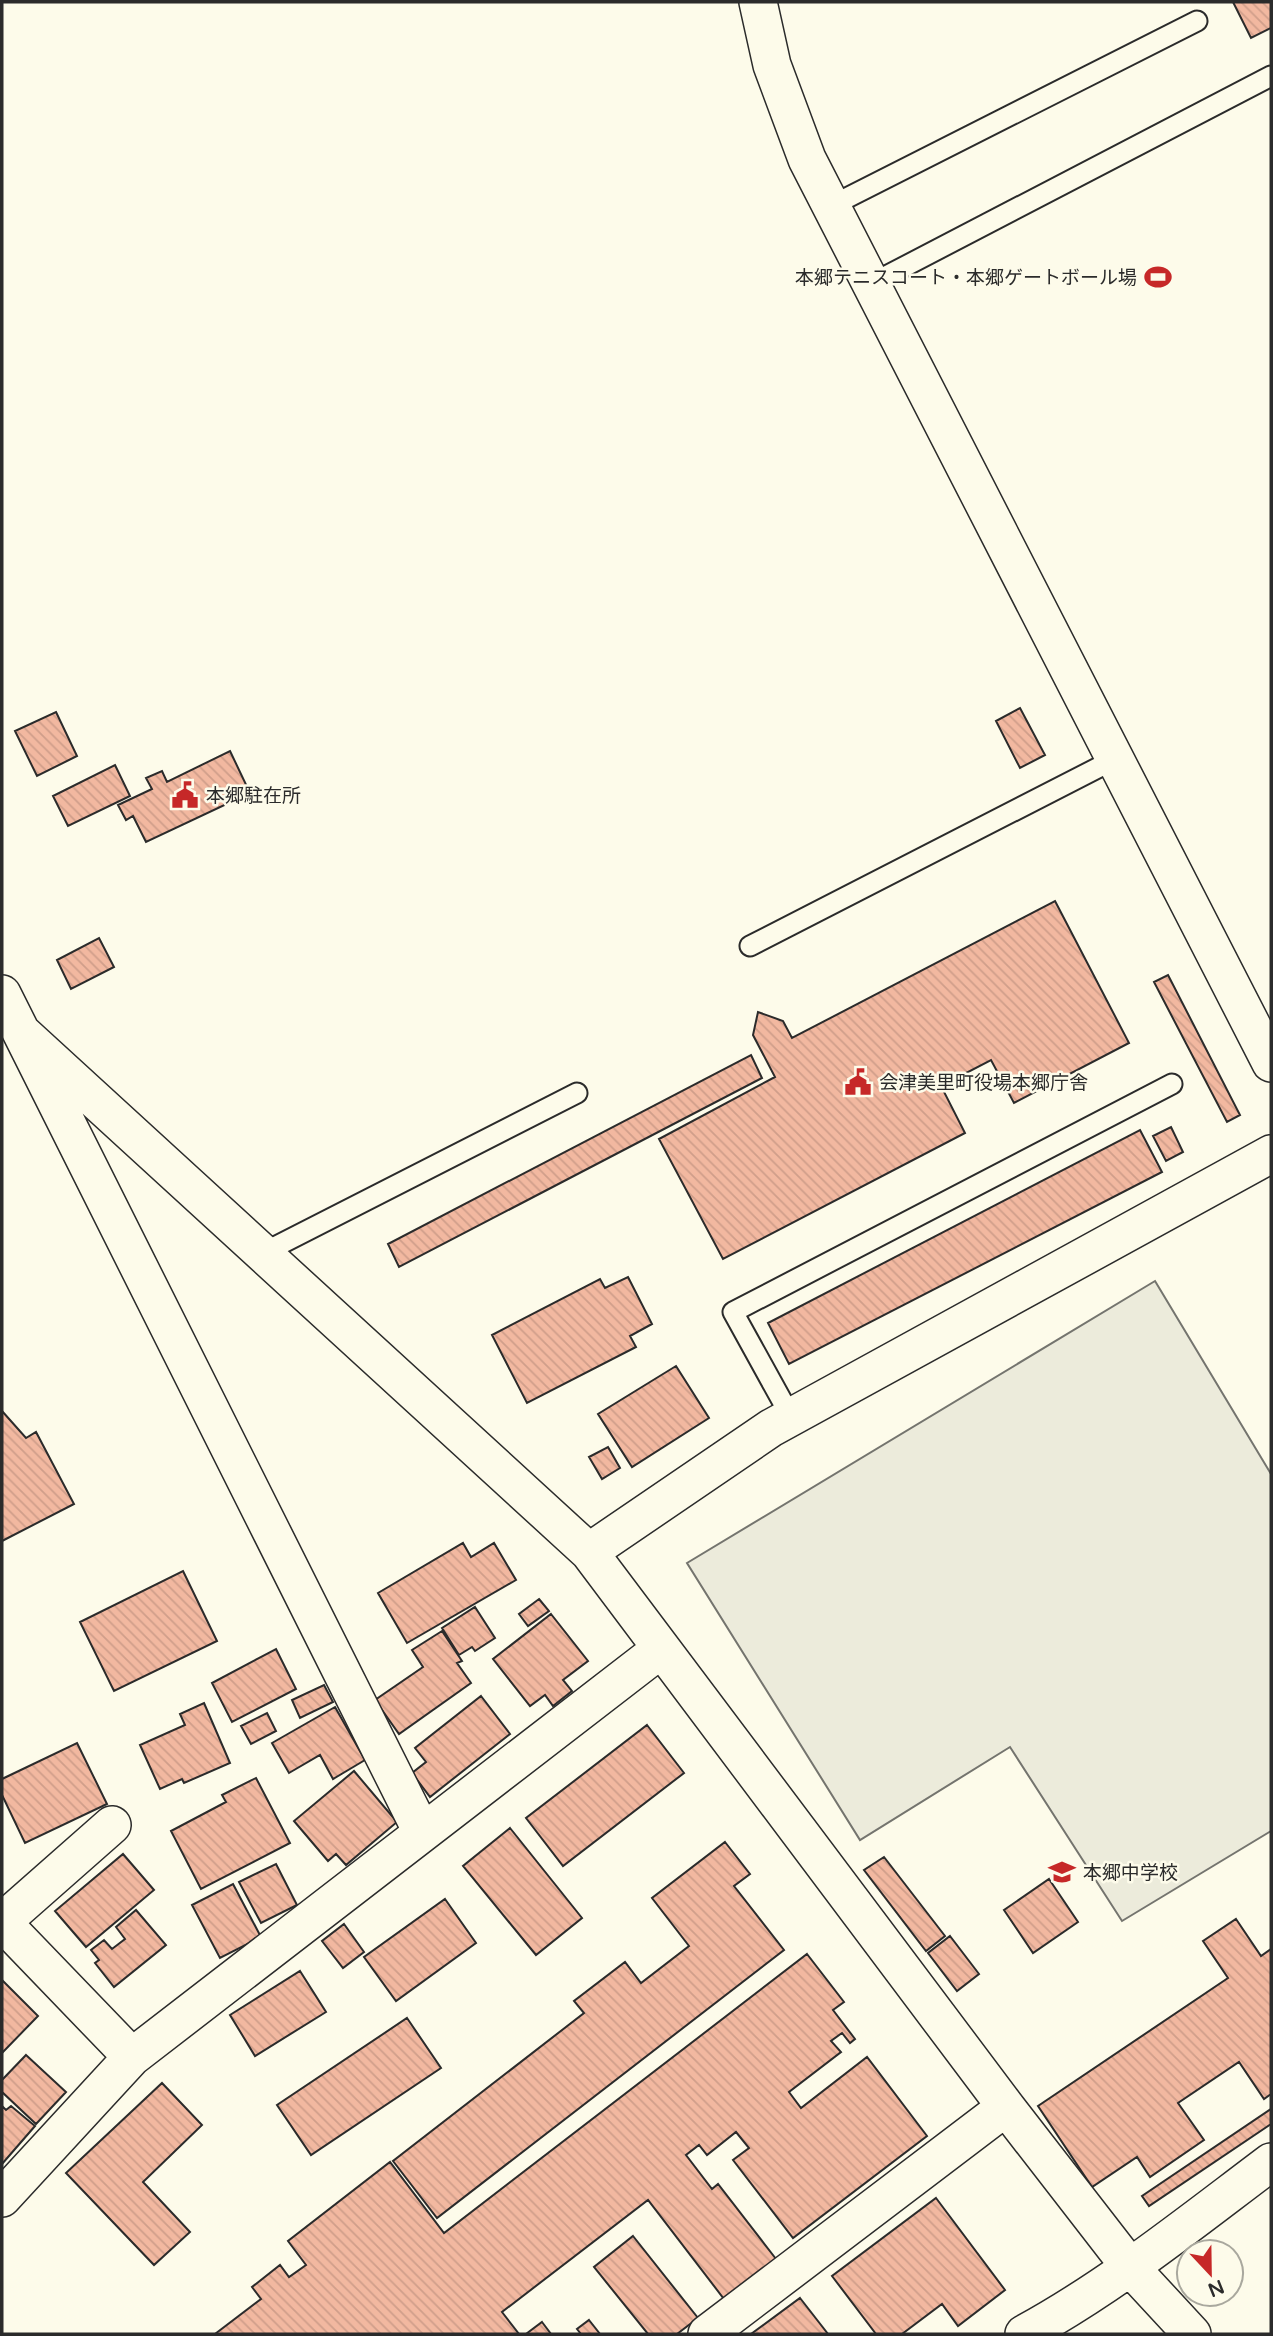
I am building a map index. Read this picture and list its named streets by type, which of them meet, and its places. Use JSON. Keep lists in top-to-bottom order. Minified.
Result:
{"places":{"sports":["本郷テニスコート・本郷ゲートボール場"],"public building":["本郷駐在所","会津美里町役場本郷庁舎"],"school or university":["本郷中学校"]},"north":"bottom"}
